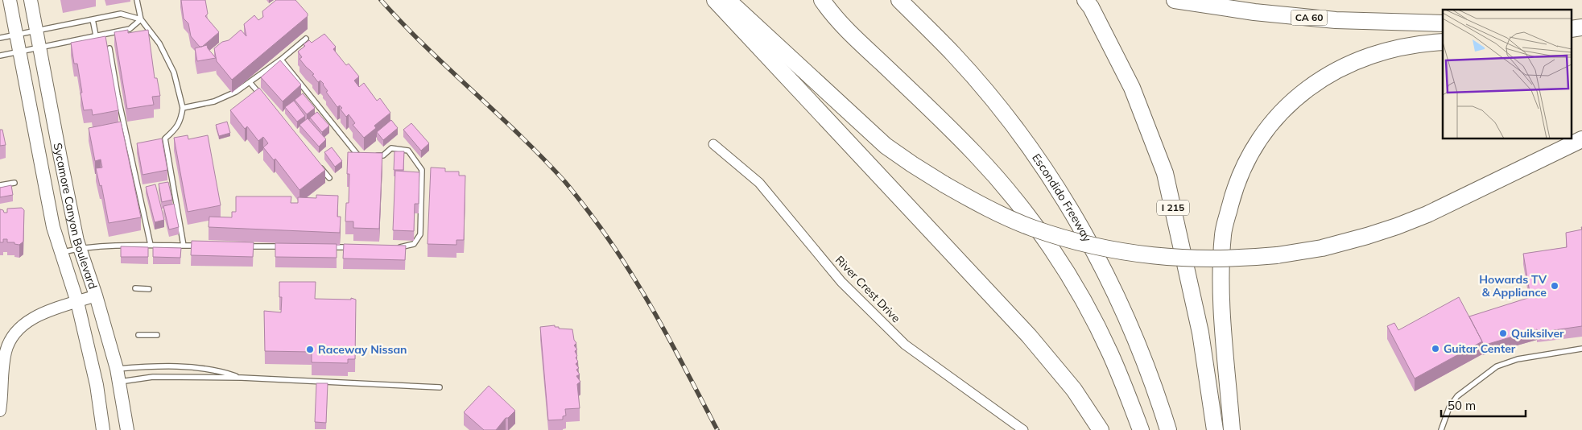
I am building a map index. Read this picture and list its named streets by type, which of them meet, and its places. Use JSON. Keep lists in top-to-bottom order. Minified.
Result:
{"streets":{"highway":["CA 60","Escondido Freeway","I 215"],"main road":["Sycamore Canyon Boulevard"],"street":["River Crest Drive"]},"places":["Howards TV & Appliance","Quiksilver","Guitar Center","Raceway Nissan"],"scale_bar":"50 m"}
